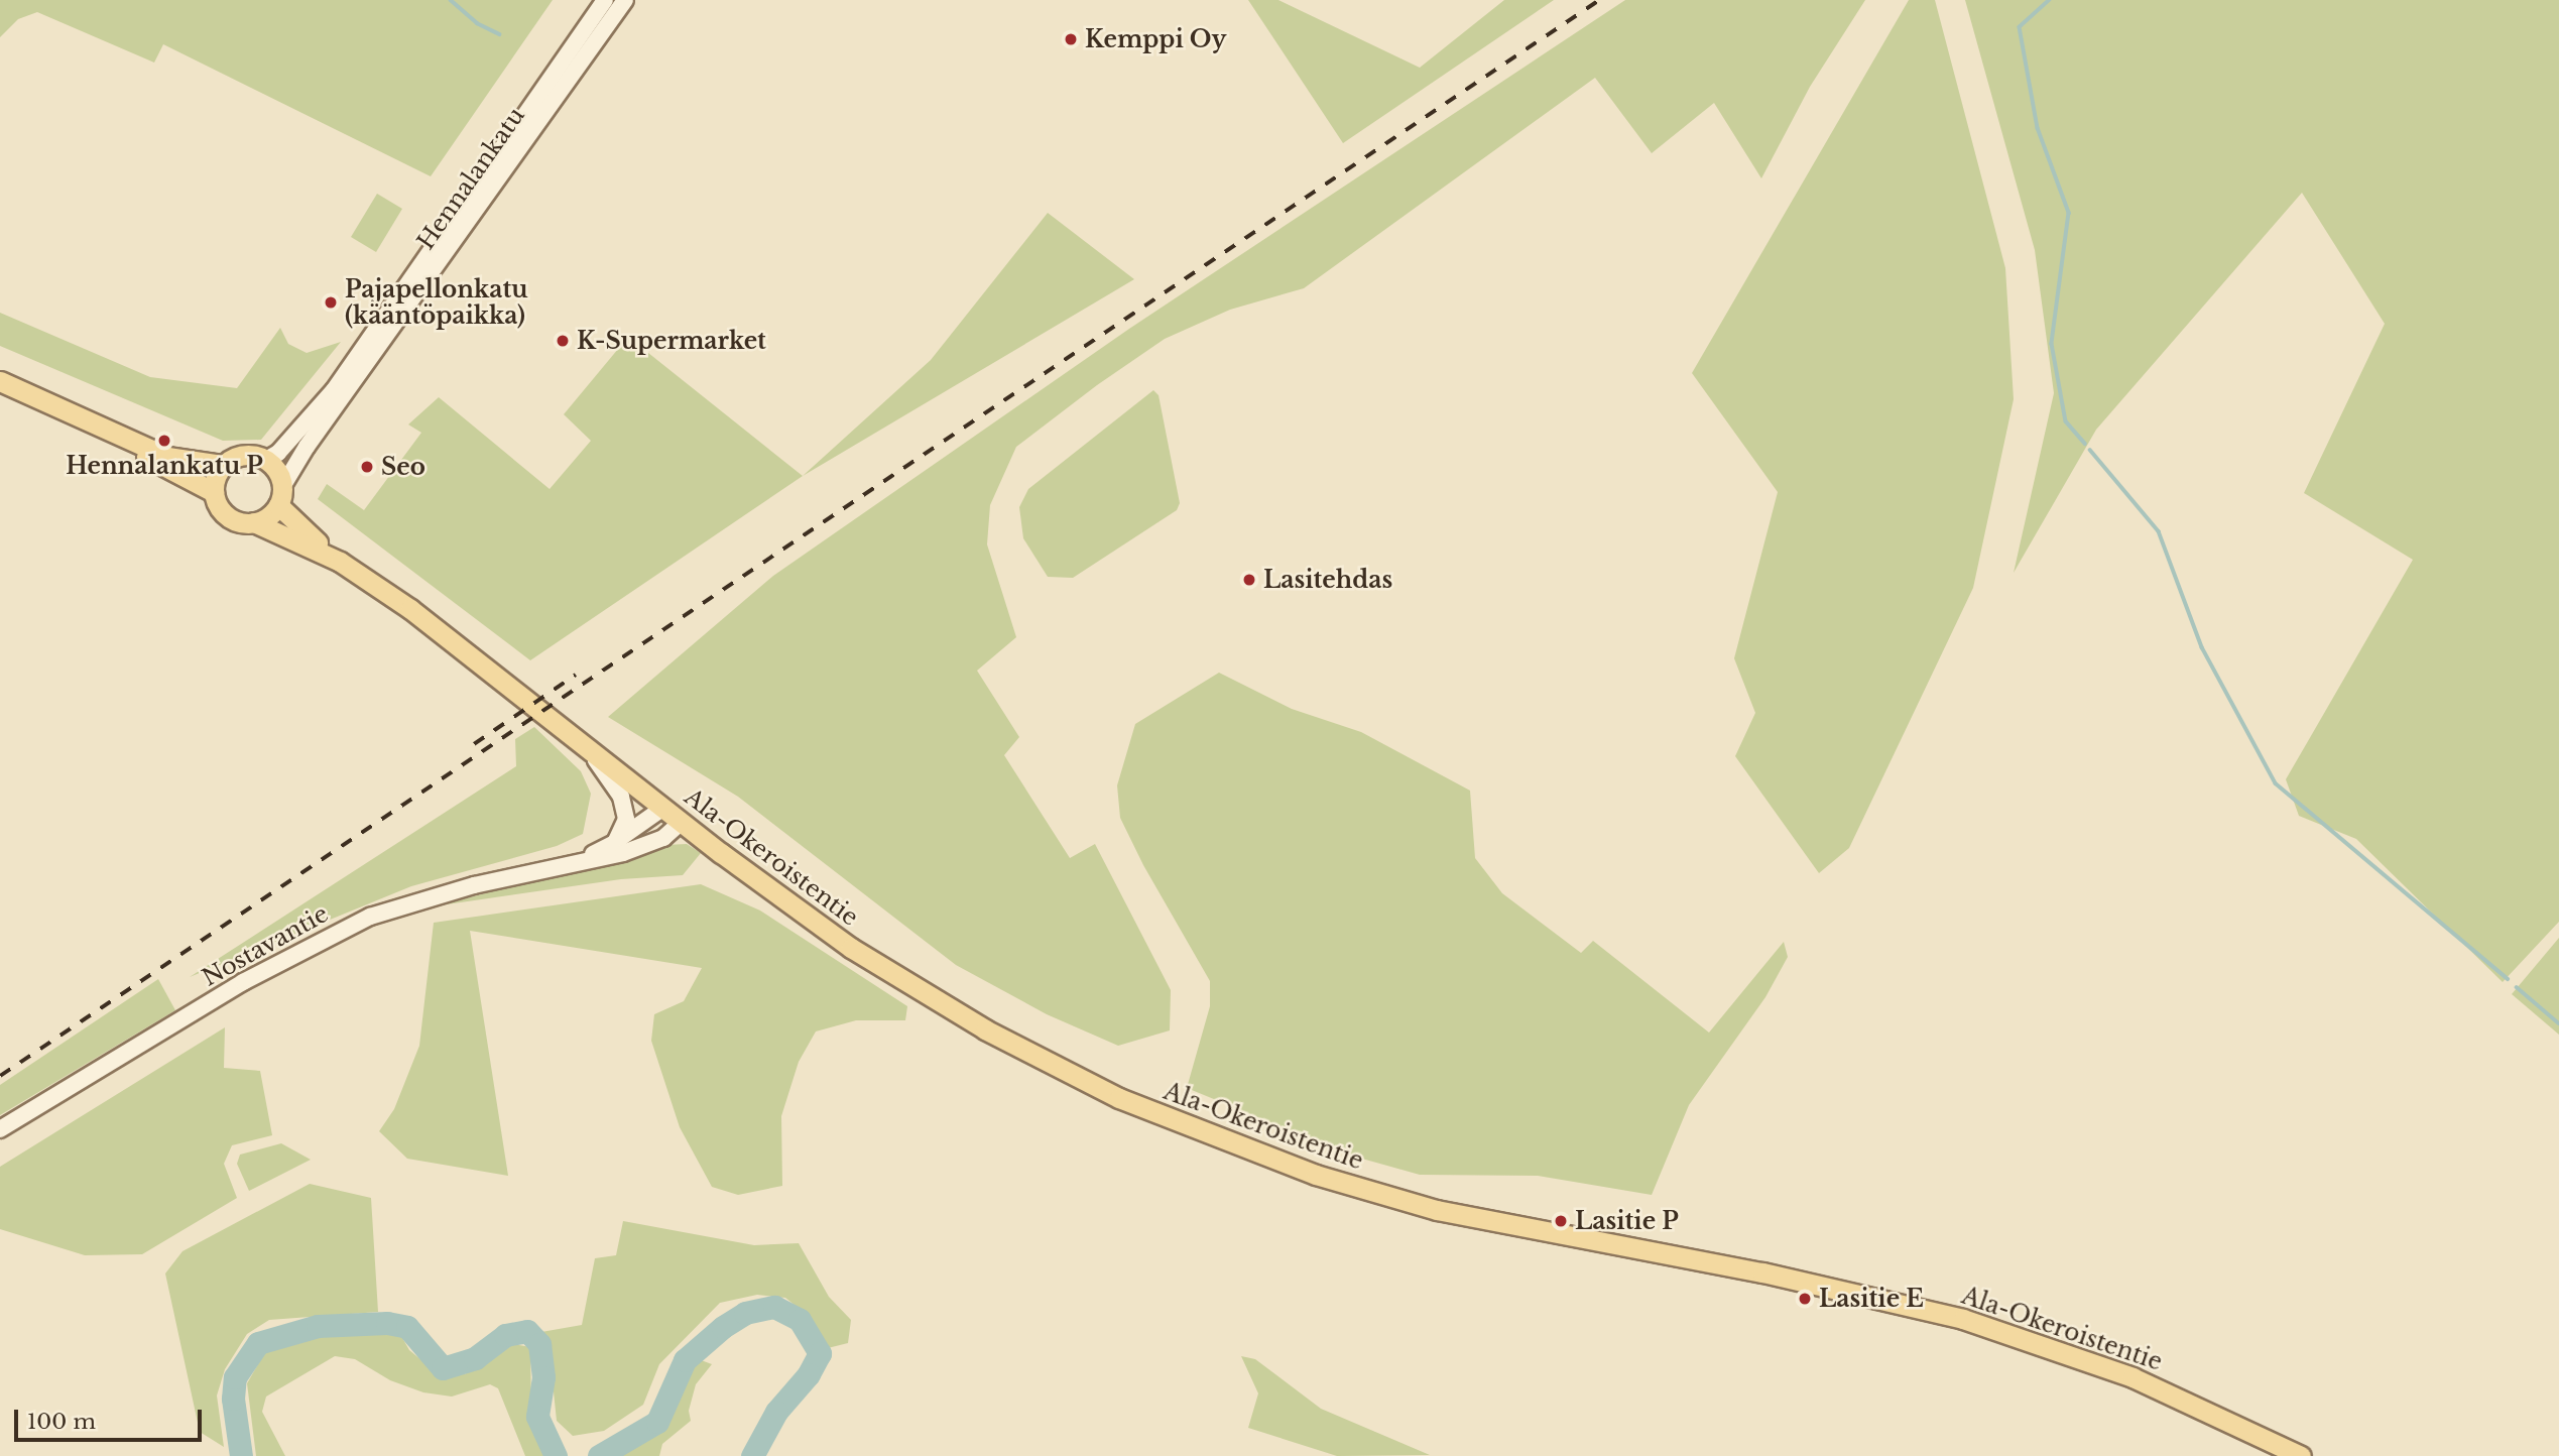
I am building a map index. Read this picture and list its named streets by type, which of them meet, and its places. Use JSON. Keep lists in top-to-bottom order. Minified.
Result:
{"streets":{"main road":["Ala-Okeroistentie"],"street":["Hennalankatu","Nostavantie"]},"crossings":[["Hennalankatu","Ala-Okeroistentie"],["Ala-Okeroistentie","Nostavantie"]],"places":["Kemppi Oy","Pajapellonkatu (kääntöpaikka)","K-Supermarket","Hennalankatu P","Seo","Lasitehdas","Lasitie P","Lasitie E"],"scale_bar":"100 m"}
